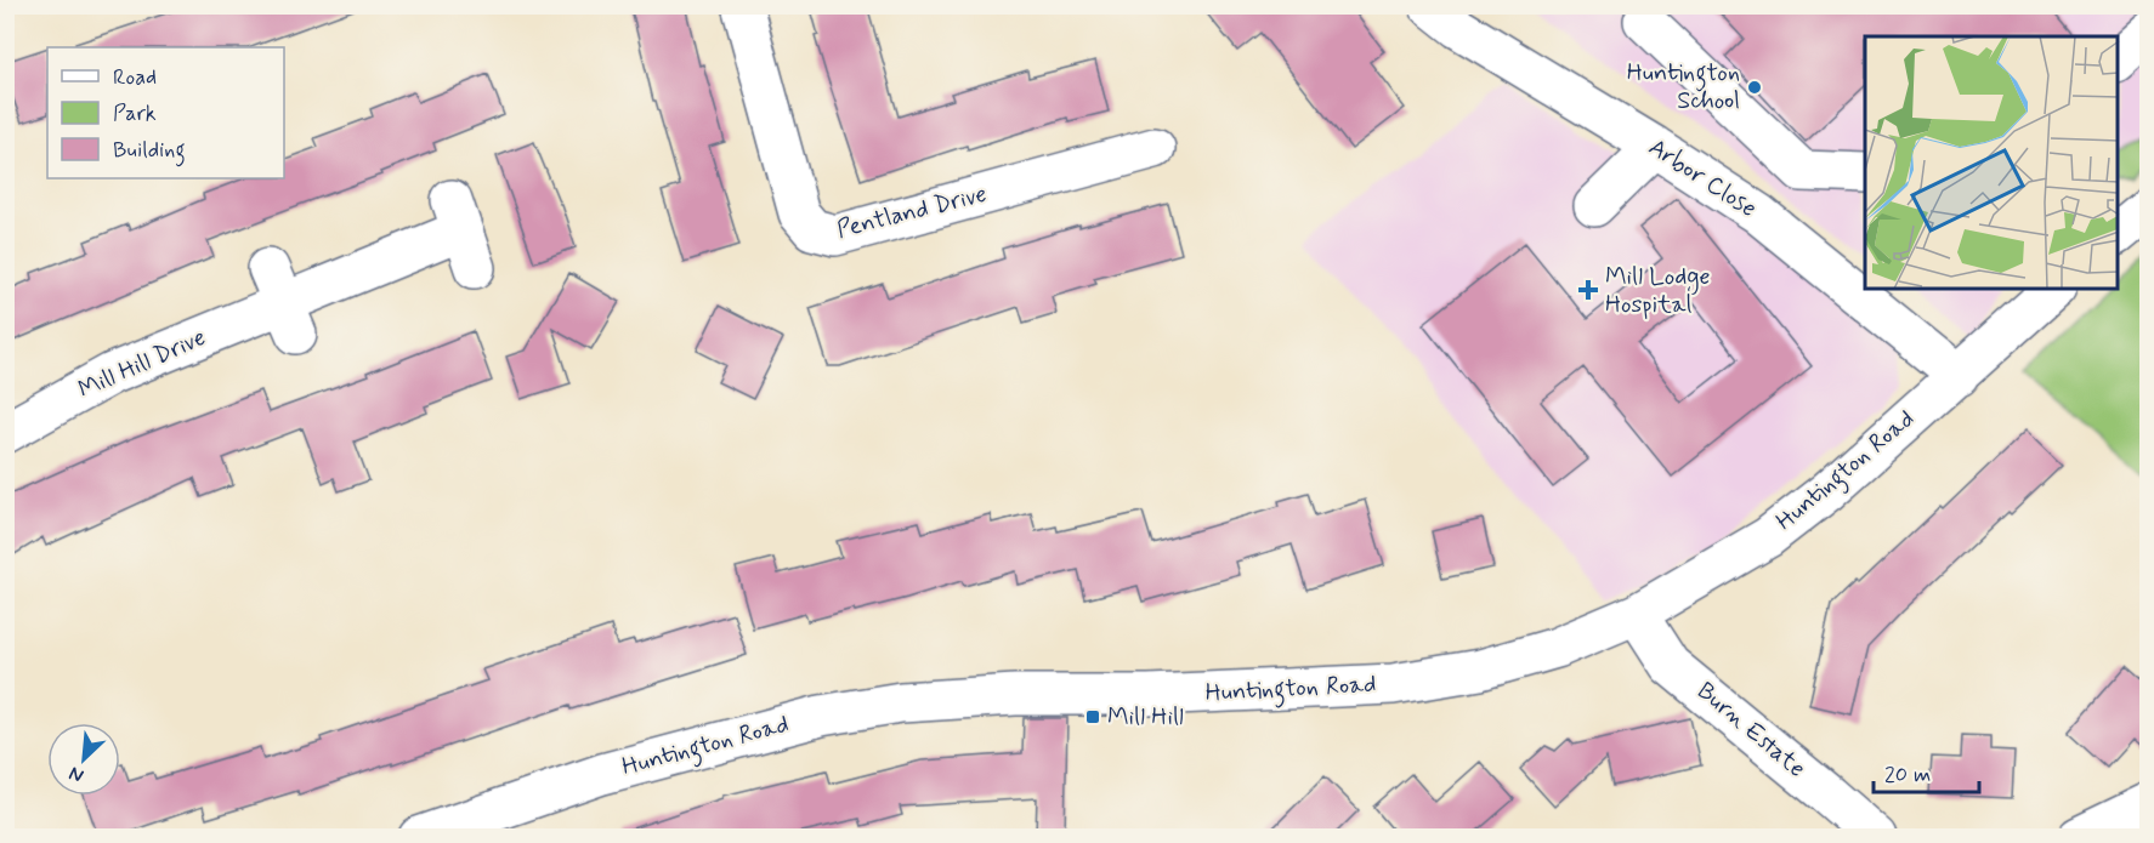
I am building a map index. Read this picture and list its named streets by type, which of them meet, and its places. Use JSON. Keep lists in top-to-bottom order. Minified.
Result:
{"streets":{"street":["Arbor Close","Pentland Drive","Mill Hill Drive","Huntington Road","Burn Estate"]},"crossings":[["Arbor Close","Huntington Road"],["Huntington Road","Burn Estate"]],"places":{"other":["Huntington School"],"health":["Mill Lodge Hospital"],"transit":["Mill Hill"]},"legend":["Road","Park","Building"],"scale_bar":"20 m","north":"bottom left"}
